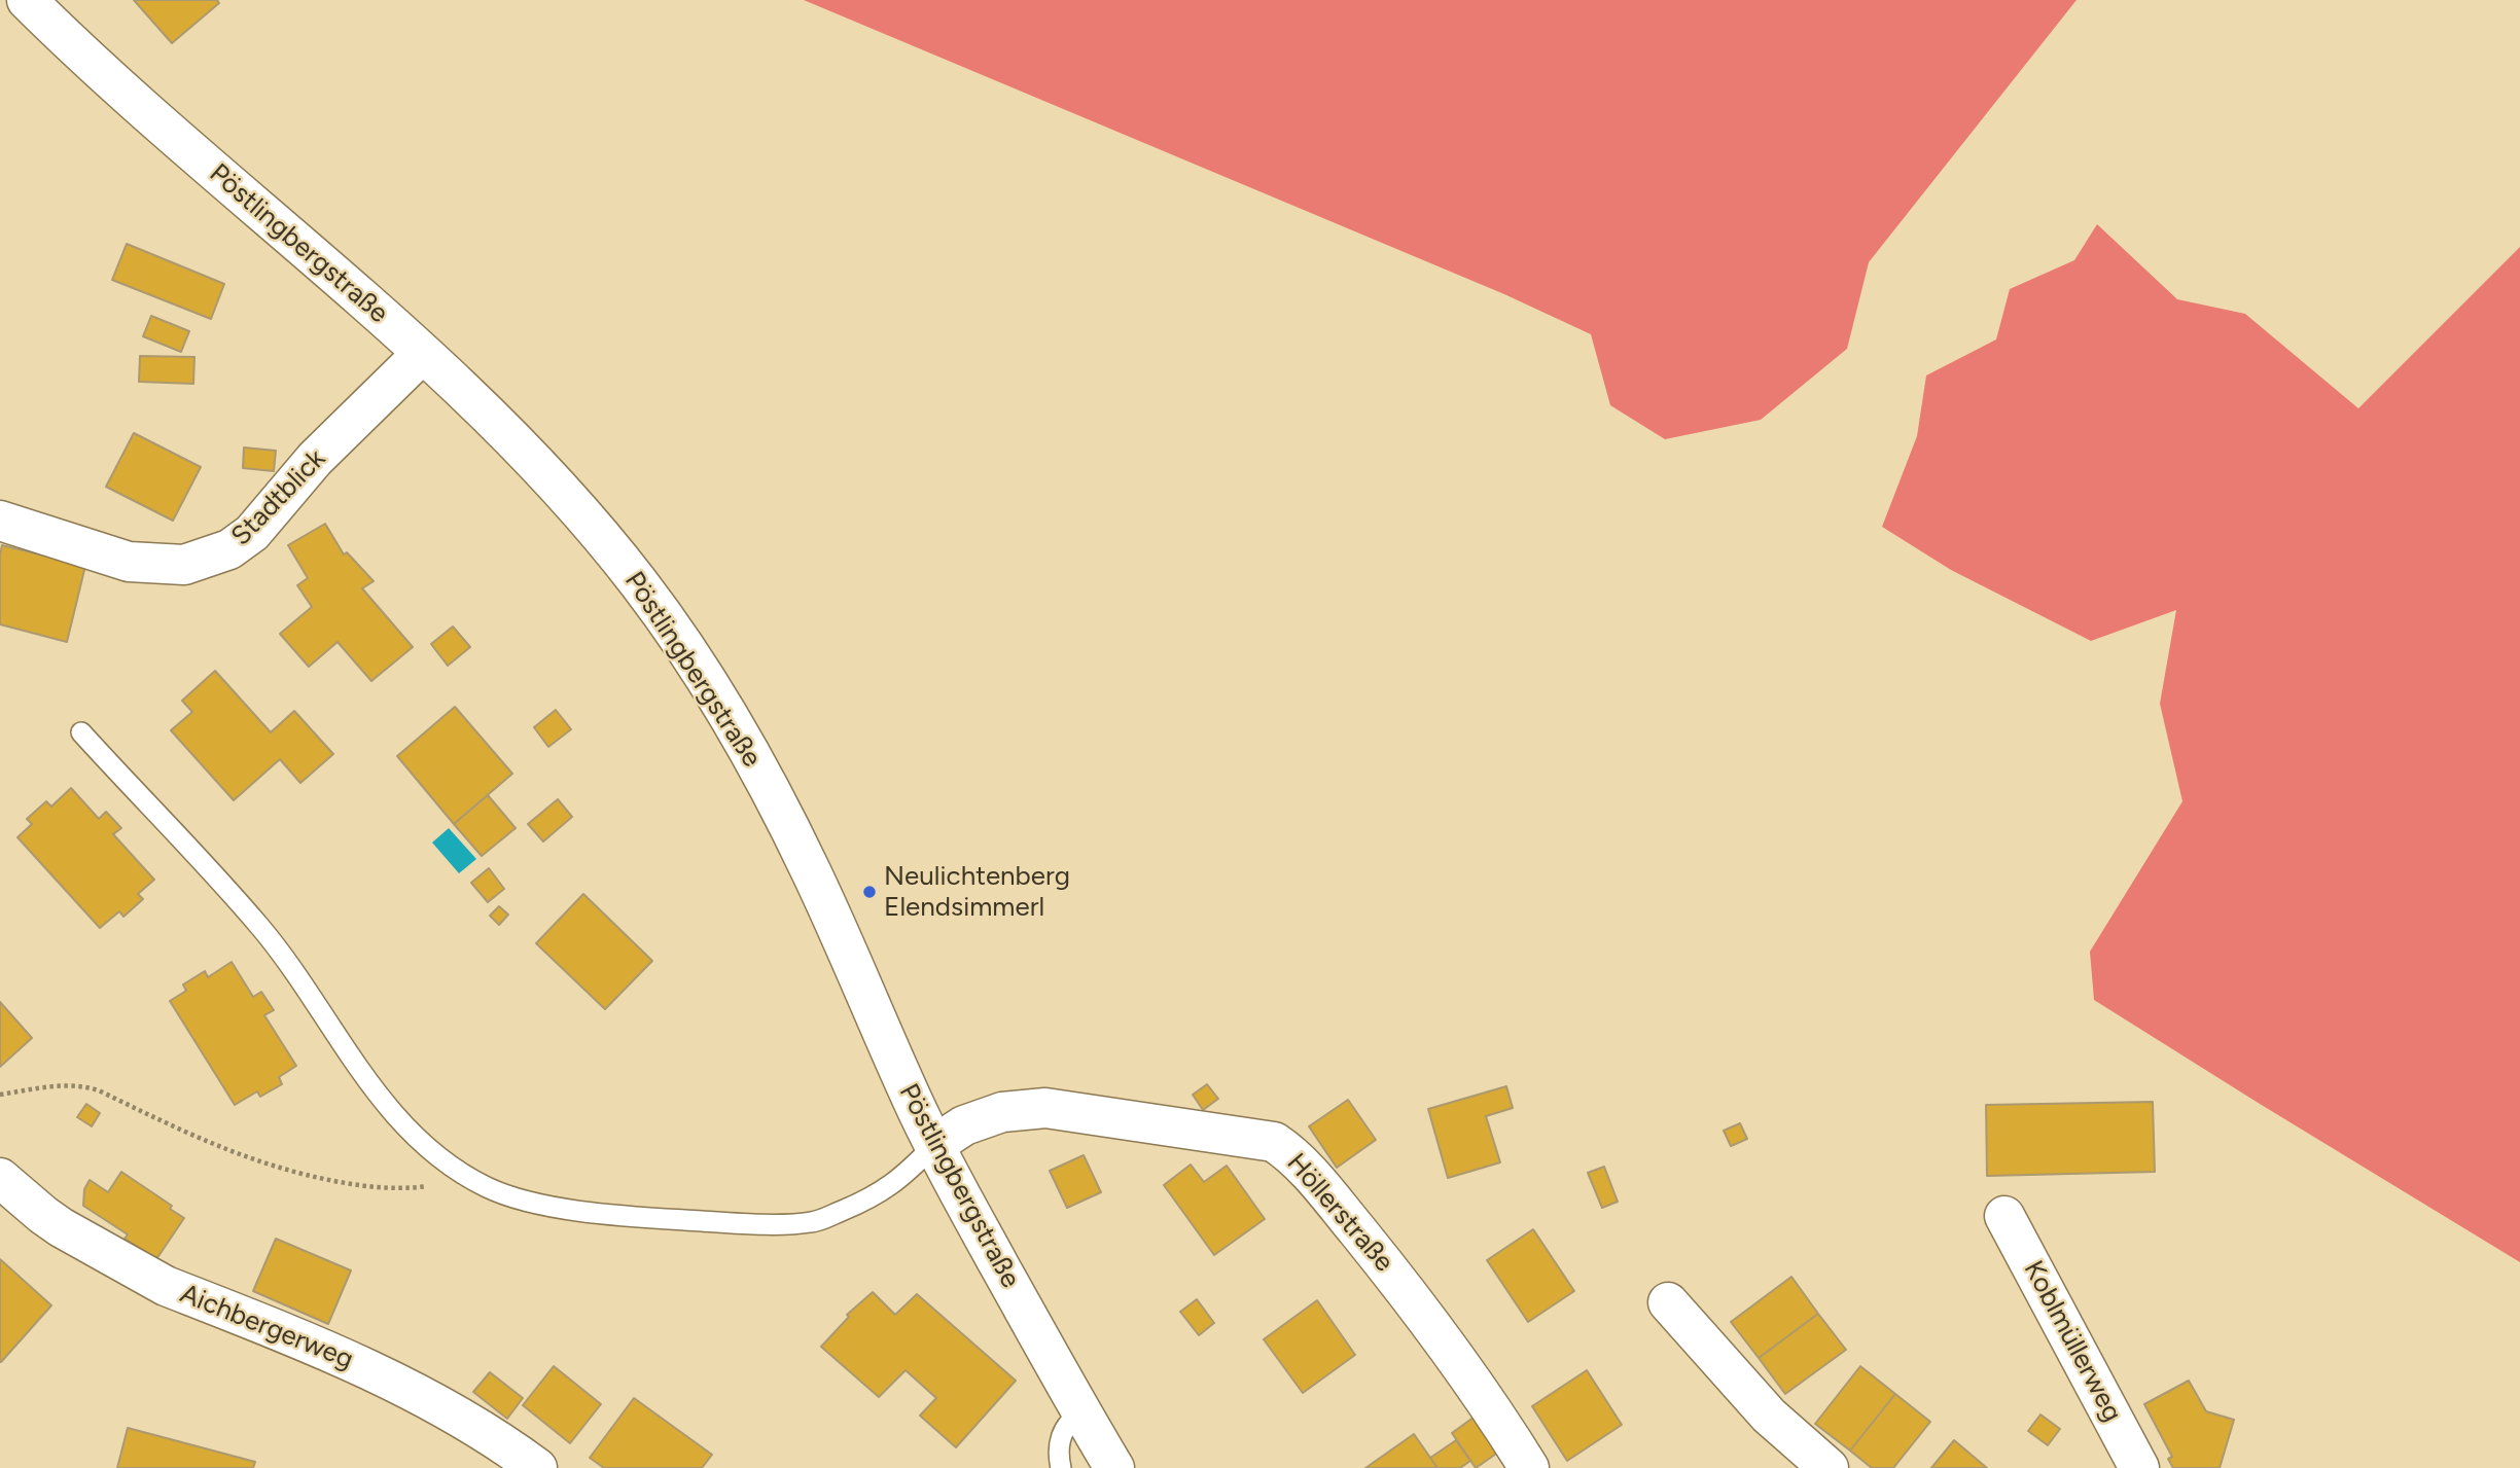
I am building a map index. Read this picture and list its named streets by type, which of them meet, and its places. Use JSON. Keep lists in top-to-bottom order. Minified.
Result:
{"streets":{"street":["Pöstlingbergstraße","Stadtblick","Höllerstraße","Aichbergerweg","Koblmüllerweg"]},"crossings":[["Pöstlingbergstraße","Stadtblick"],["Pöstlingbergstraße","Höllerstraße"]],"places":["Neulichtenberg Elendsimmerl"]}
